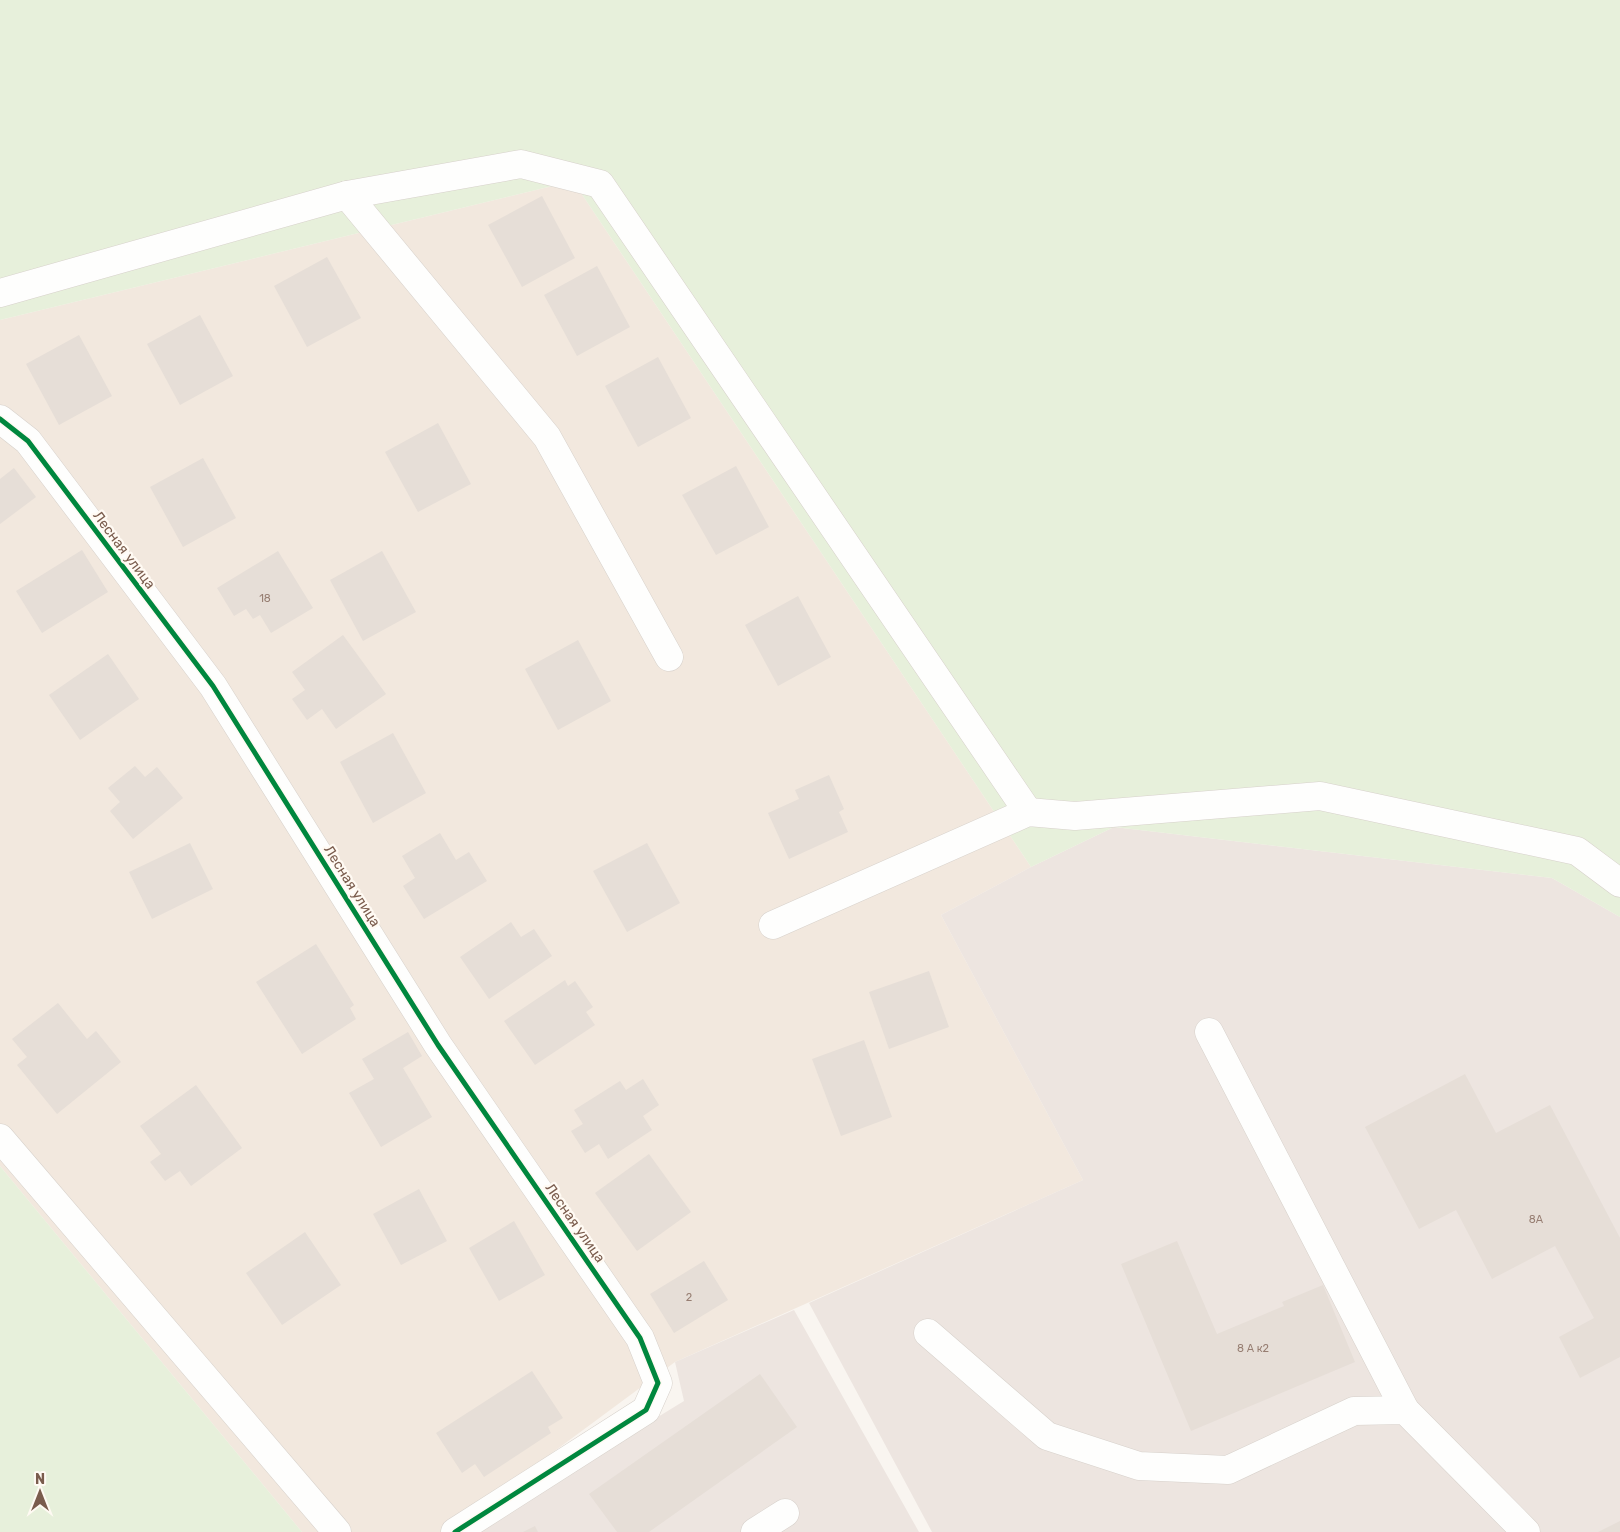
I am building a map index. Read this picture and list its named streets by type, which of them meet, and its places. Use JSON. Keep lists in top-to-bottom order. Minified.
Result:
{"streets":{"street":["Лесная улица"]},"house_numbers":["18","8А","2","8 А к2"],"north":"top"}
